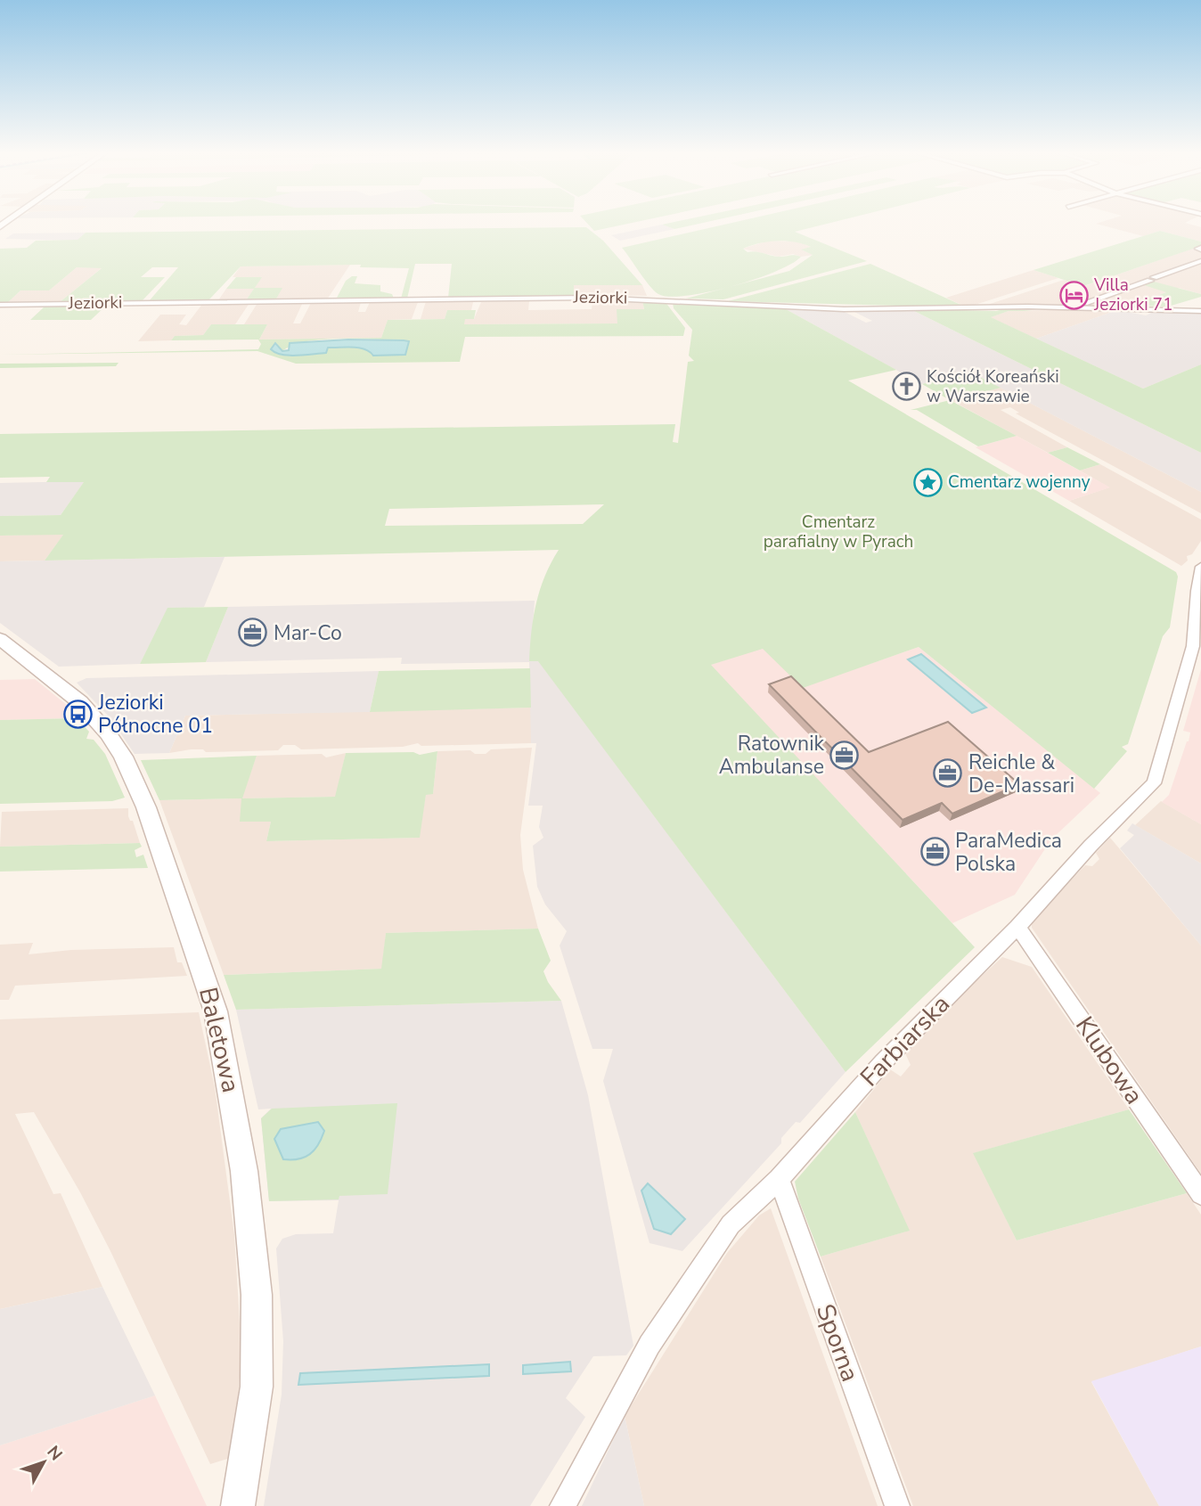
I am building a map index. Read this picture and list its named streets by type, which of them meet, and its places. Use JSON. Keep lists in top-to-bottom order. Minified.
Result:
{"streets":{"street":["Jeziorki","Baletowa","Farbiarska","Klubowa","Sporna"]},"crossings":[["Farbiarska","Klubowa"],["Farbiarska","Sporna"]],"parks":["Cmentarz parafialny w Pyrach"],"places":{"hotel":["Villa Jeziorki 71"],"church":["Kościół Koreański w Warszawie"],"place":["Cmentarz wojenny"],"office":["Mar-Co","Ratownik Ambulanse","Reichle & De-Massari","ParaMedica Polska"],"bus stop":["Jeziorki Północne 01"]},"north":"top right"}
